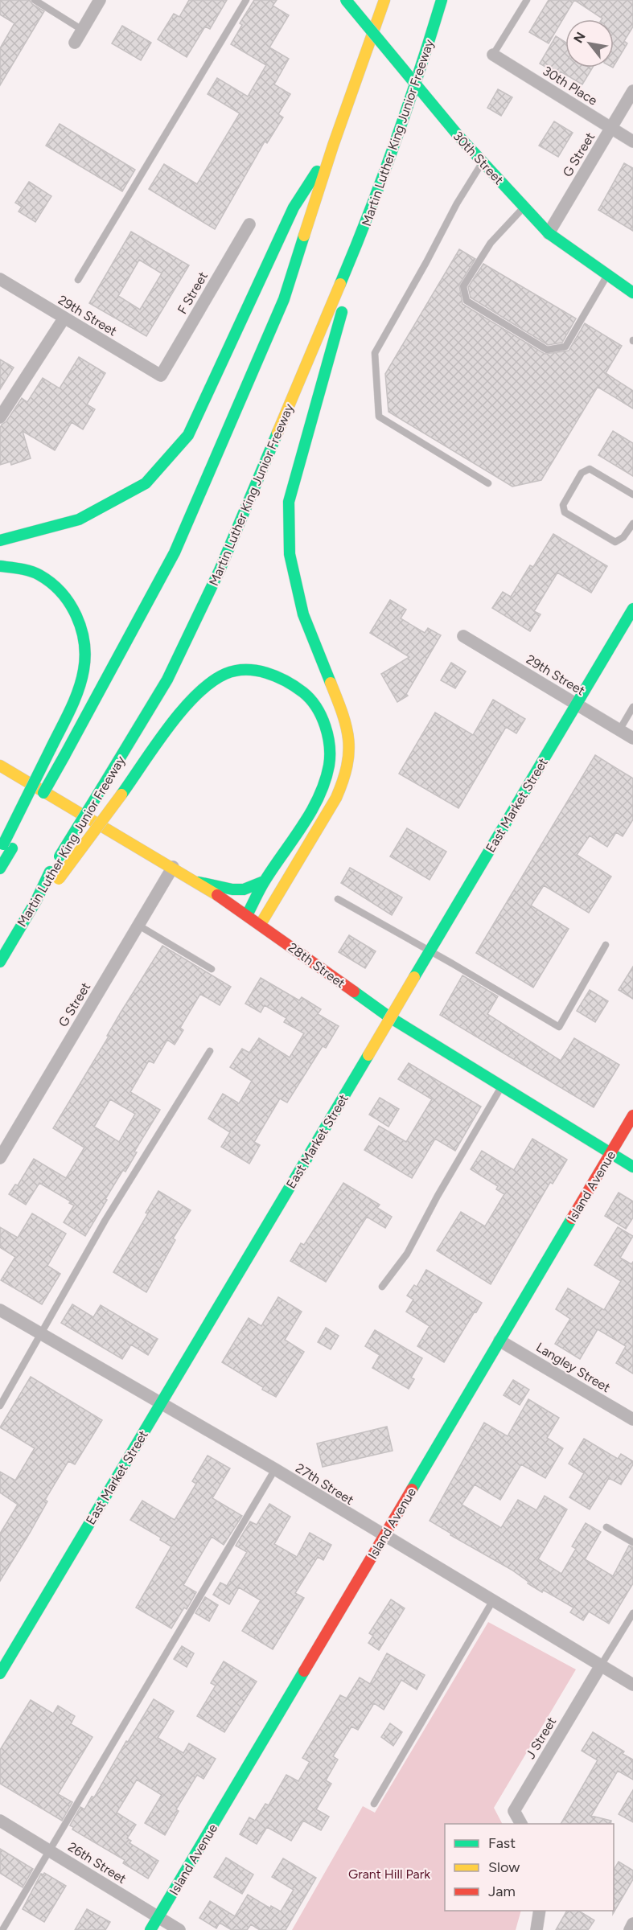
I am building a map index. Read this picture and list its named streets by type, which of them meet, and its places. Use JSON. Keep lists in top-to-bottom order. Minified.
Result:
{"streets":{"main road":["Martin Luther King Junior Freeway","30th Street","East Market Street","28th Street","Island Avenue"],"street":["30th Place","G Street","F Street","29th Street","Langley Street","27th Street","J Street","26th Street"]},"crossings":[["30th Place","G Street"],["G Street","30th Street"],["G Street","28th Street"],["F Street","29th Street"],["29th Street","East Market Street"],["East Market Street","27th Street"],["28th Street","Island Avenue"],["Island Avenue","Langley Street"],["Island Avenue","27th Street"],["Island Avenue","26th Street"],["27th Street","J Street"]],"parks":["Grant Hill Park"],"legend":["Fast","Slow","Jam"],"north":"top left"}
